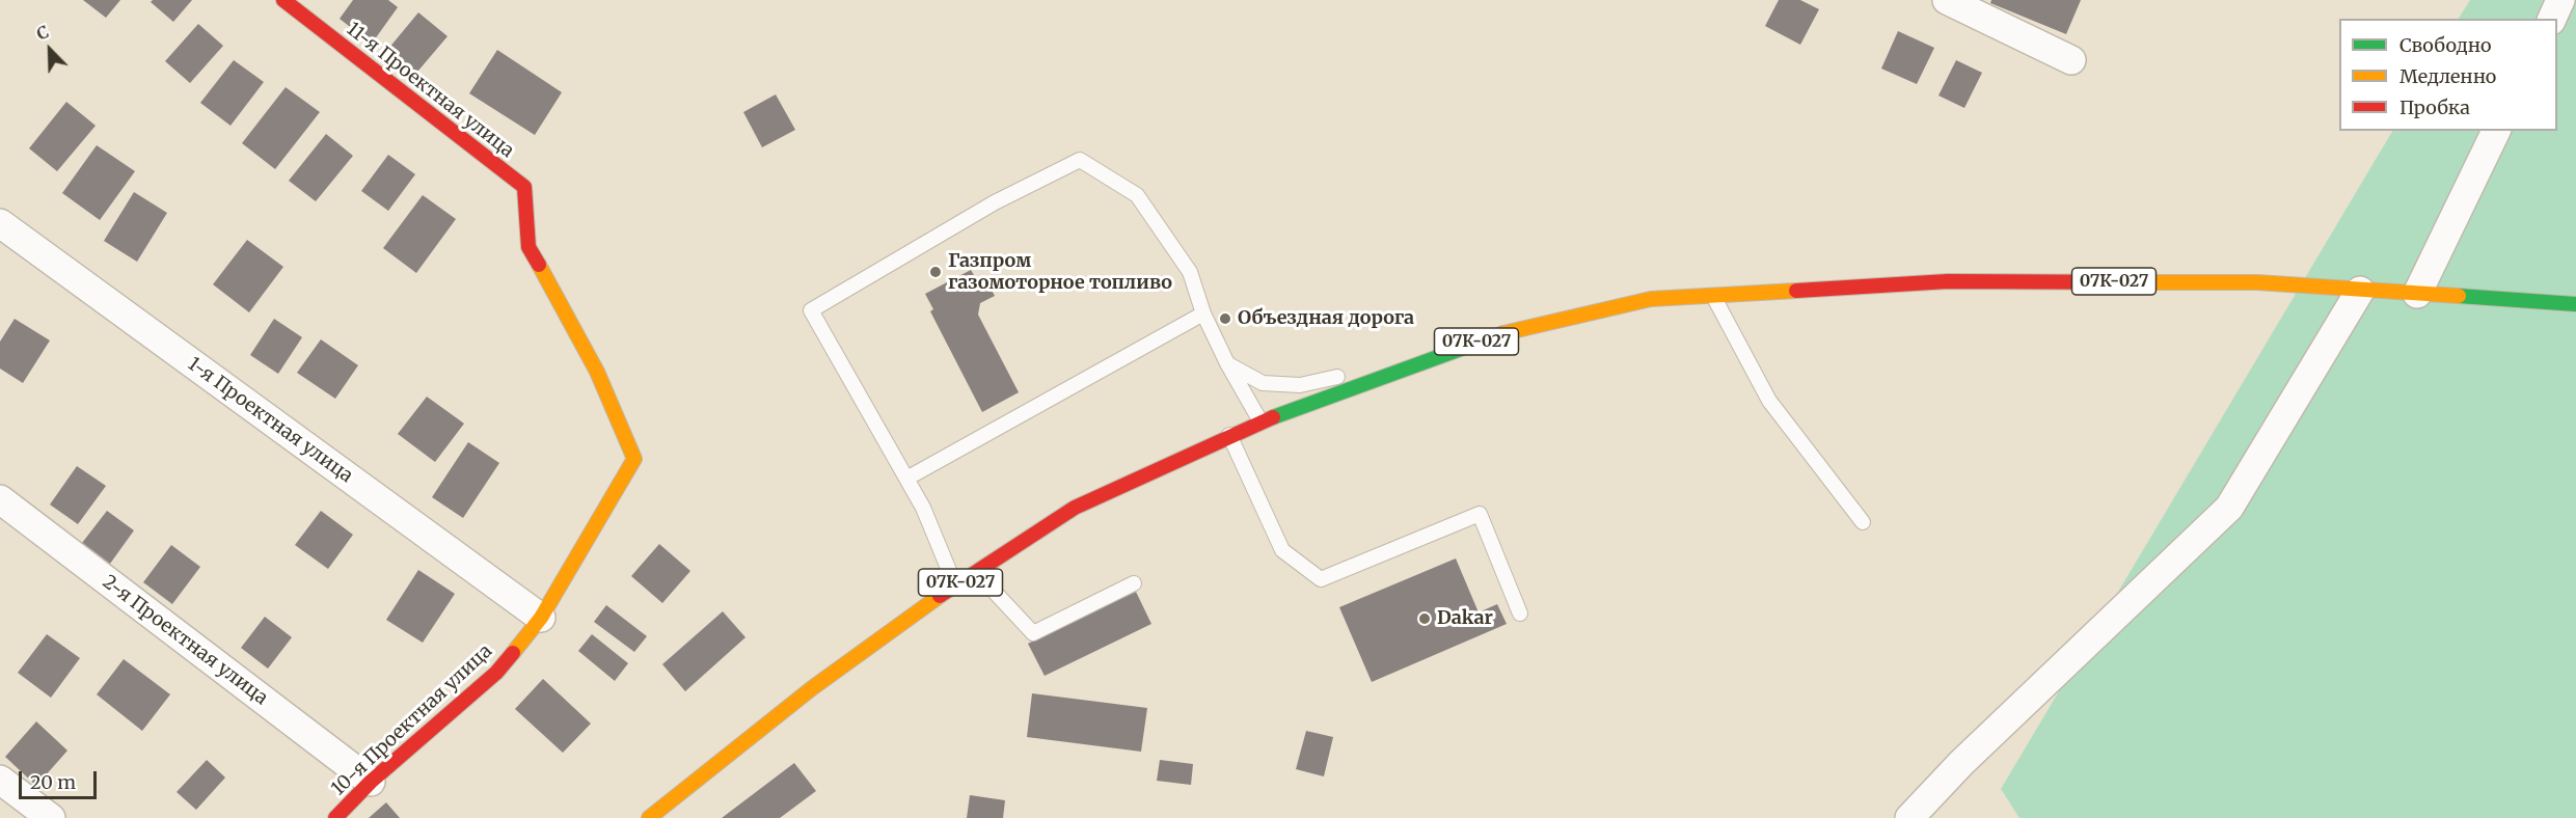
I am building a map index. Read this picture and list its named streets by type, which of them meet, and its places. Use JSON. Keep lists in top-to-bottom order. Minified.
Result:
{"streets":{"main road":["11-я Проектная улица","07К-027","10-я Проектная улица"],"street":["1-я Проектная улица","2-я Проектная улица"]},"crossings":[["11-я Проектная улица","10-я Проектная улица"],["1-я Проектная улица","10-я Проектная улица"],["2-я Проектная улица","10-я Проектная улица"]],"places":["Газпром газомоторное топливо","Объездная дорога","Dakar"],"legend":["Свободно","Медленно","Пробка"],"scale_bar":"20 m","north":"top left"}
